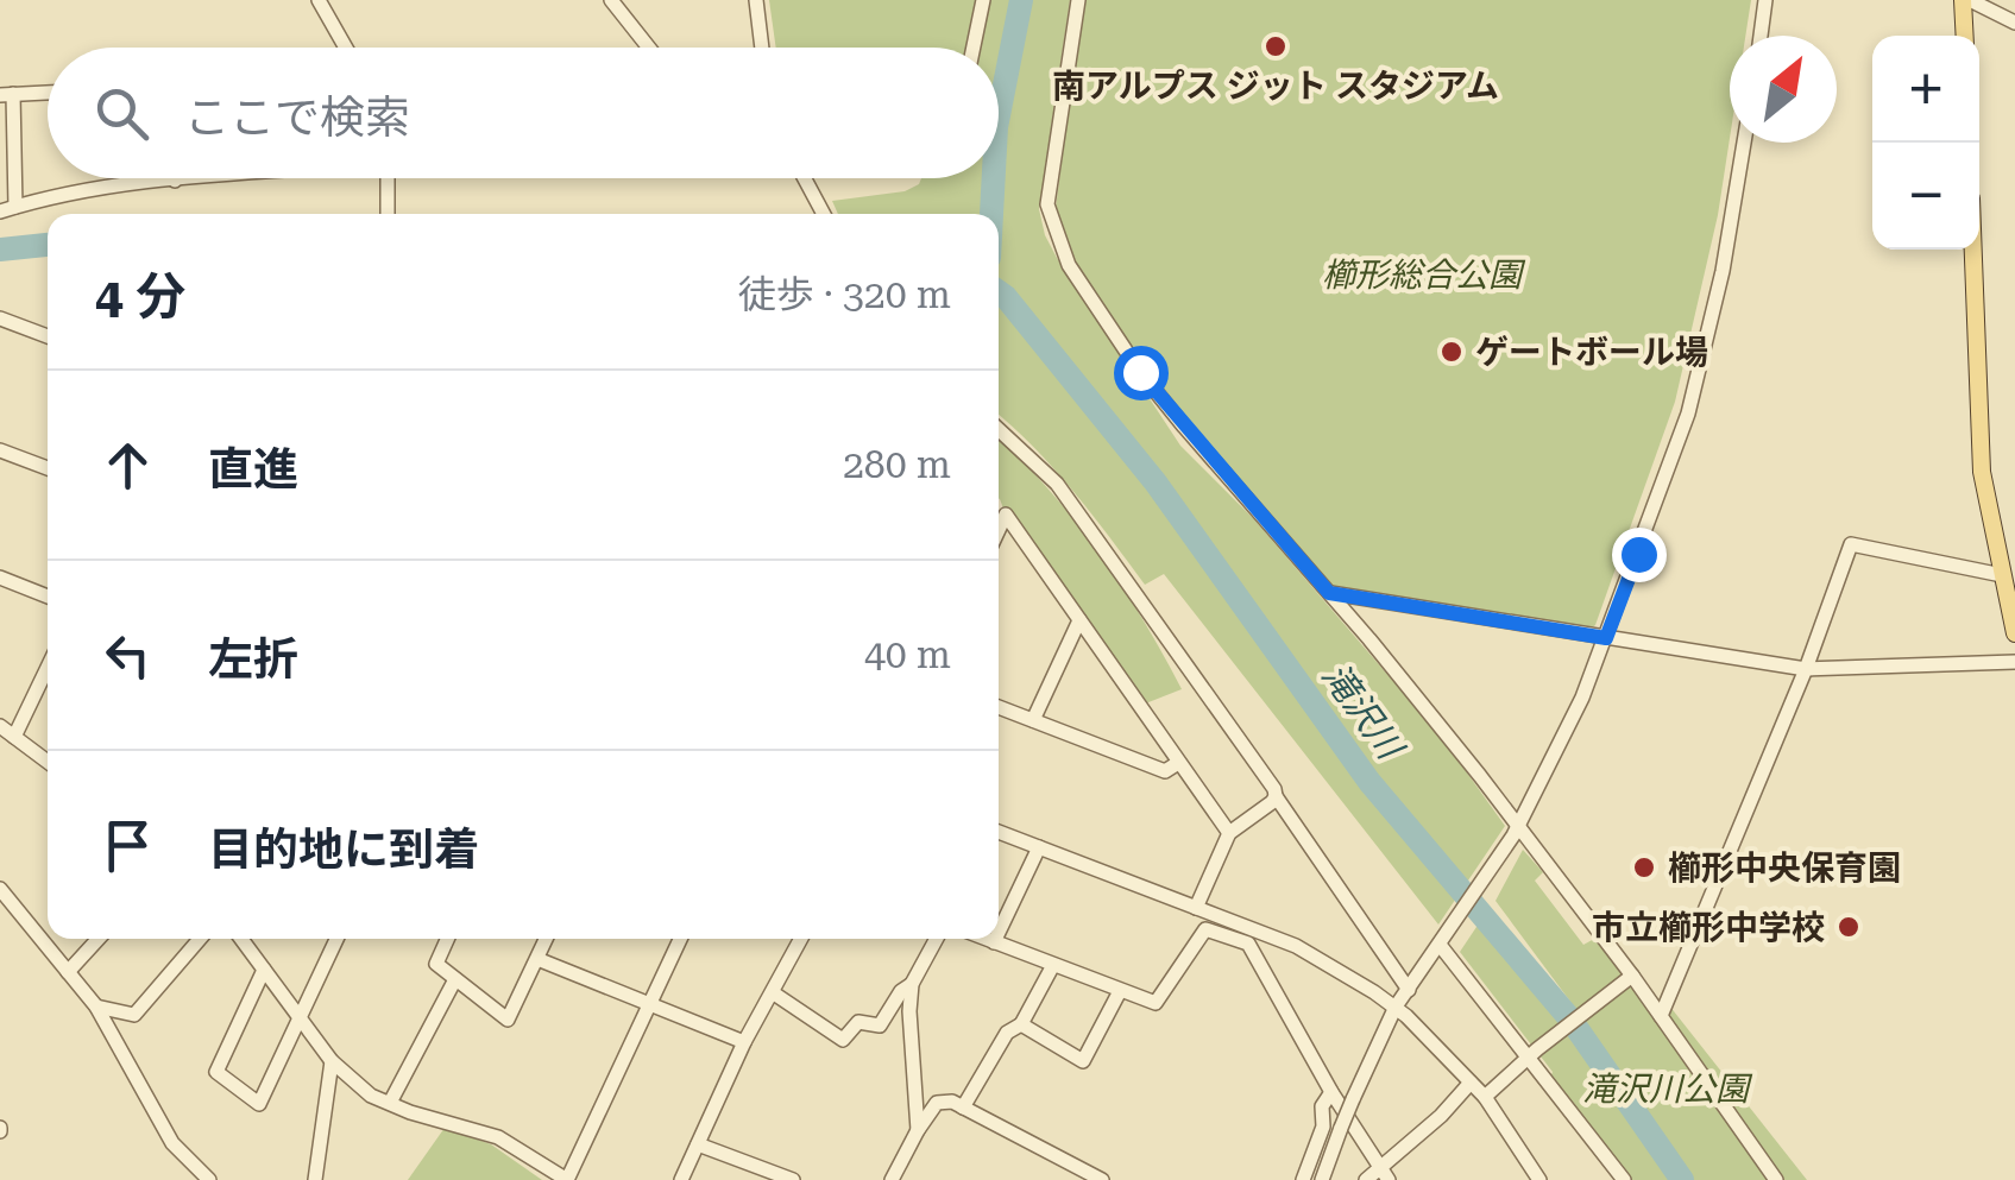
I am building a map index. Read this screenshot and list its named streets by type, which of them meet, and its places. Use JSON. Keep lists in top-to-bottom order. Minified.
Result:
{"water":["滝沢川"],"parks":["櫛形総合公園","滝沢川公園"],"places":["南アルプス ジット スタジアム","ゲートボール場","櫛形中央保育園","市立櫛形中学校"],"north":"top right","page":{"map_buttons":["+","−"],"search":"ここで検索","heading":["4 分","徒歩 · 320 m"],"list":[["直進","280 m"],["左折","40 m"],"目的地に到着"]}}
